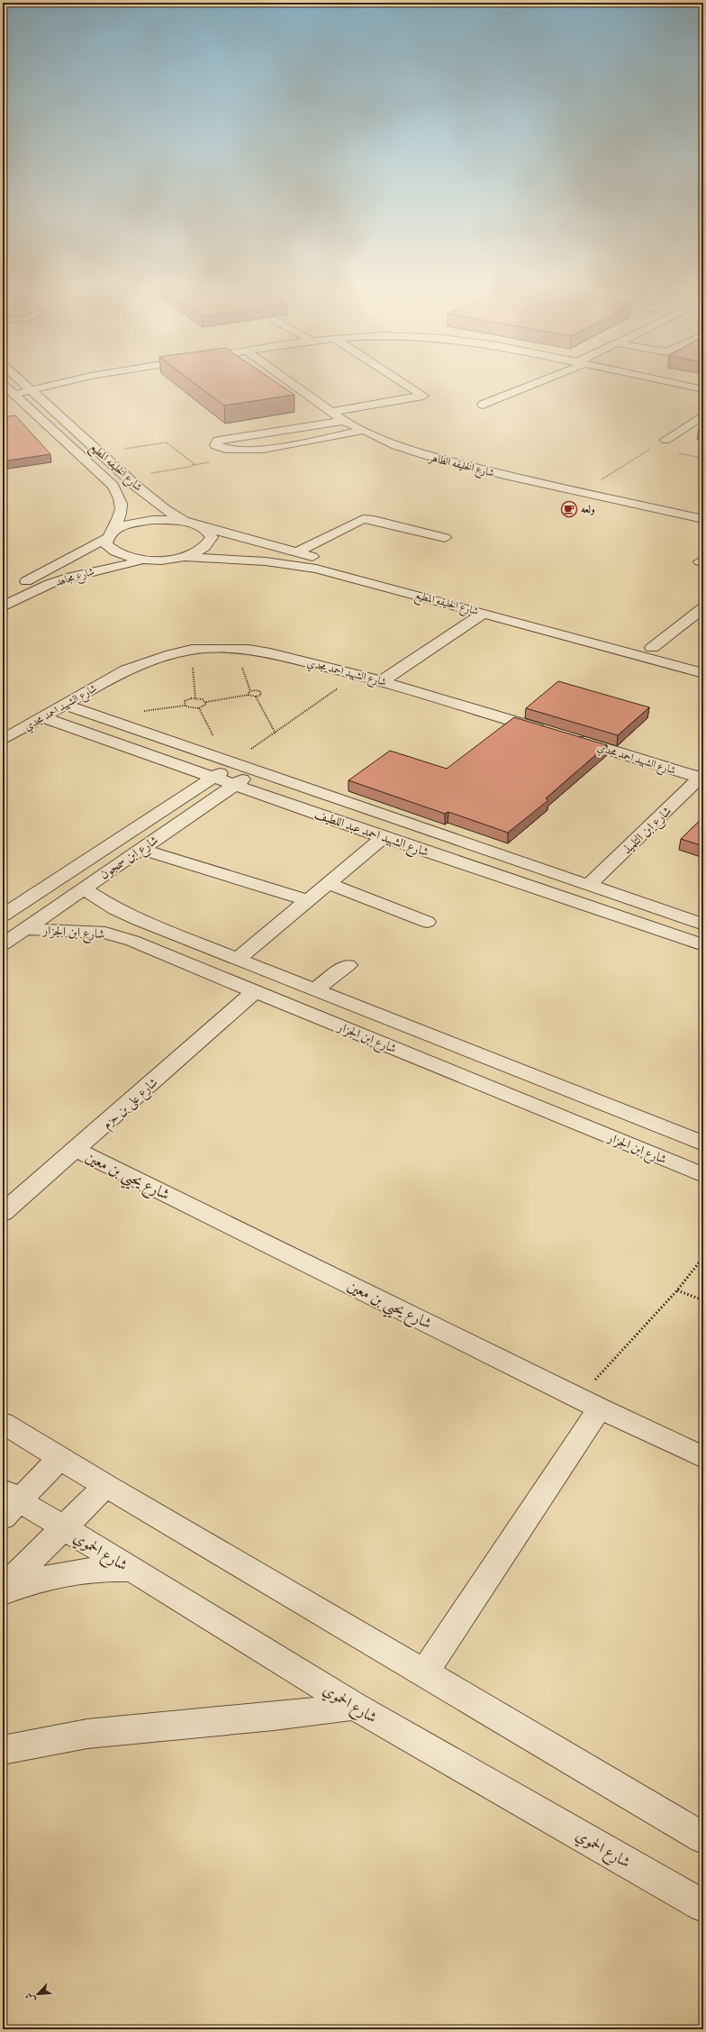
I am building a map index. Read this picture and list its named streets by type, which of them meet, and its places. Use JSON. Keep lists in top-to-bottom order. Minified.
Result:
{"streets":{"street":["شارع الخليفه الظاهر","شارع الخليفه المطيع","شارع مجاهد","شارع الشهيد احمد مجدي","شارع ابن التلميذ","شارع الشهيد احمد عبد اللطيف","شارع ابن سمجون","شارع ابن الجزار","شارع على بن حزم","شارع يحيي بن معين","شارع الحموي"]},"crossings":[["شارع الخليفه المطيع","شارع مجاهد"],["شارع الشهيد احمد مجدي","شارع ابن التلميذ"],["شارع الشهيد احمد مجدي","شارع الشهيد احمد عبد اللطيف"],["شارع ابن التلميذ","شارع الشهيد احمد عبد اللطيف"],["شارع الشهيد احمد عبد اللطيف","شارع ابن سمجون"],["شارع ابن سمجون","شارع ابن الجزار"],["شارع ابن الجزار","شارع على بن حزم"],["شارع على بن حزم","شارع يحيي بن معين"]],"places":{"cafe":["ولعه"]},"north":"bottom left"}
